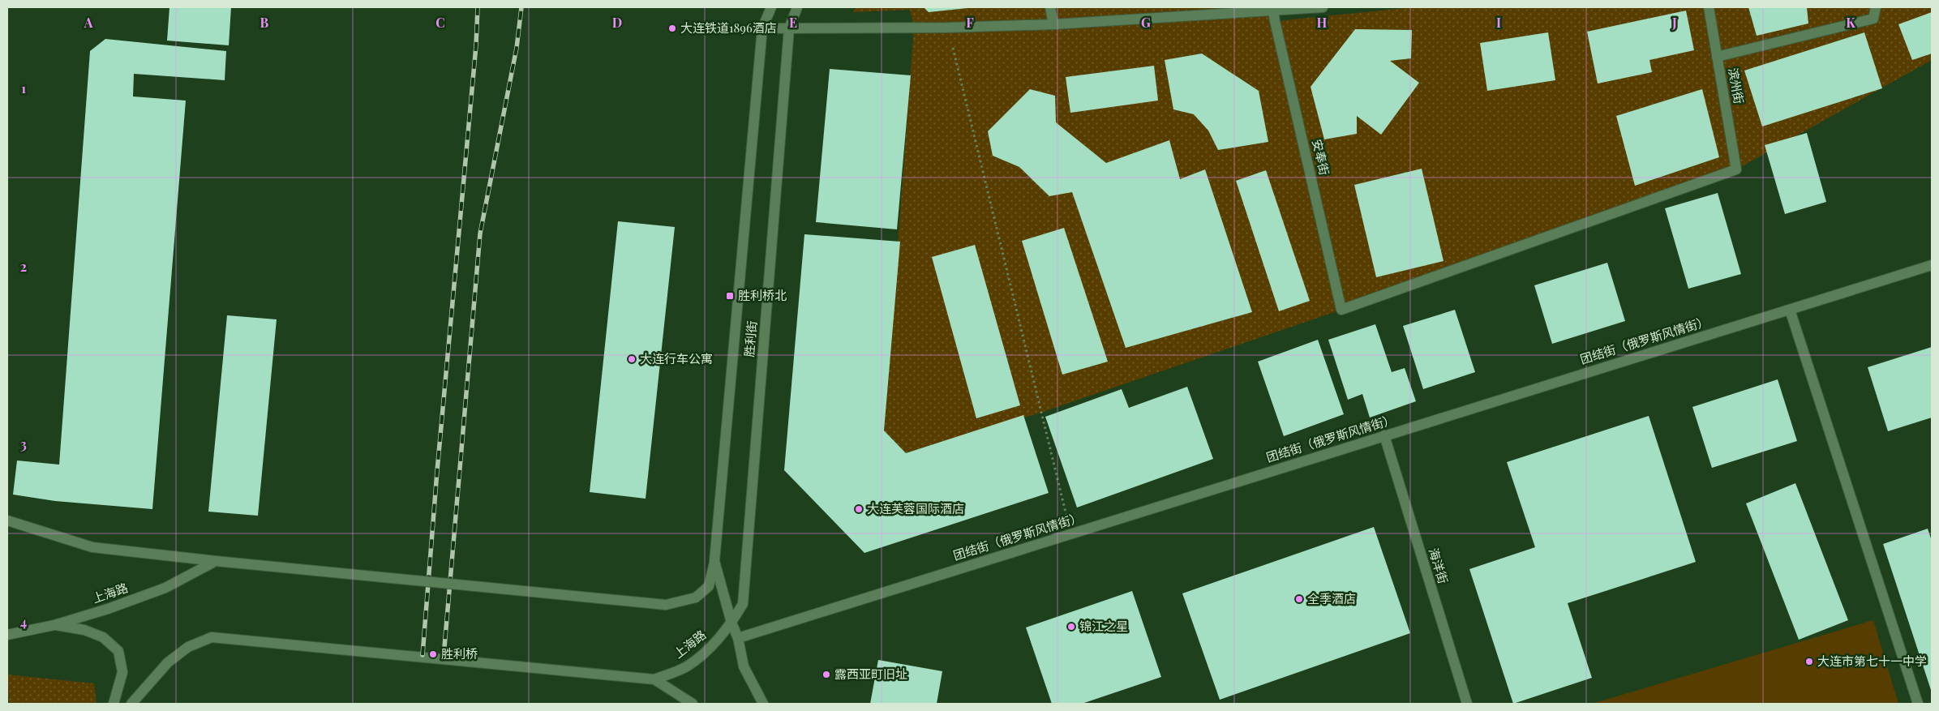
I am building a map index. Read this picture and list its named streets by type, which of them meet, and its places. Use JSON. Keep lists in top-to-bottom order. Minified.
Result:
{"streets":{"street":["滨州街","安奉街","胜利街","团结街（俄罗斯风情街）","海洋街","上海路"]},"crossings":[["滨州街","安奉街"],["胜利街","团结街（俄罗斯风情街）"],["胜利街","上海路"],["团结街（俄罗斯风情街）","海洋街"]],"places":{"other":["大连铁道1896酒店","大连行车公寓","大连芙蓉国际酒店","全季酒店","锦江之星","胜利桥","大连市第七十一中学","露西亚町旧址"],"transit":["胜利桥北"]},"grid":{"columns":["A","B","C","D","E","F","G","H","I","J","K"],"rows":["1","2","3","4"]}}
